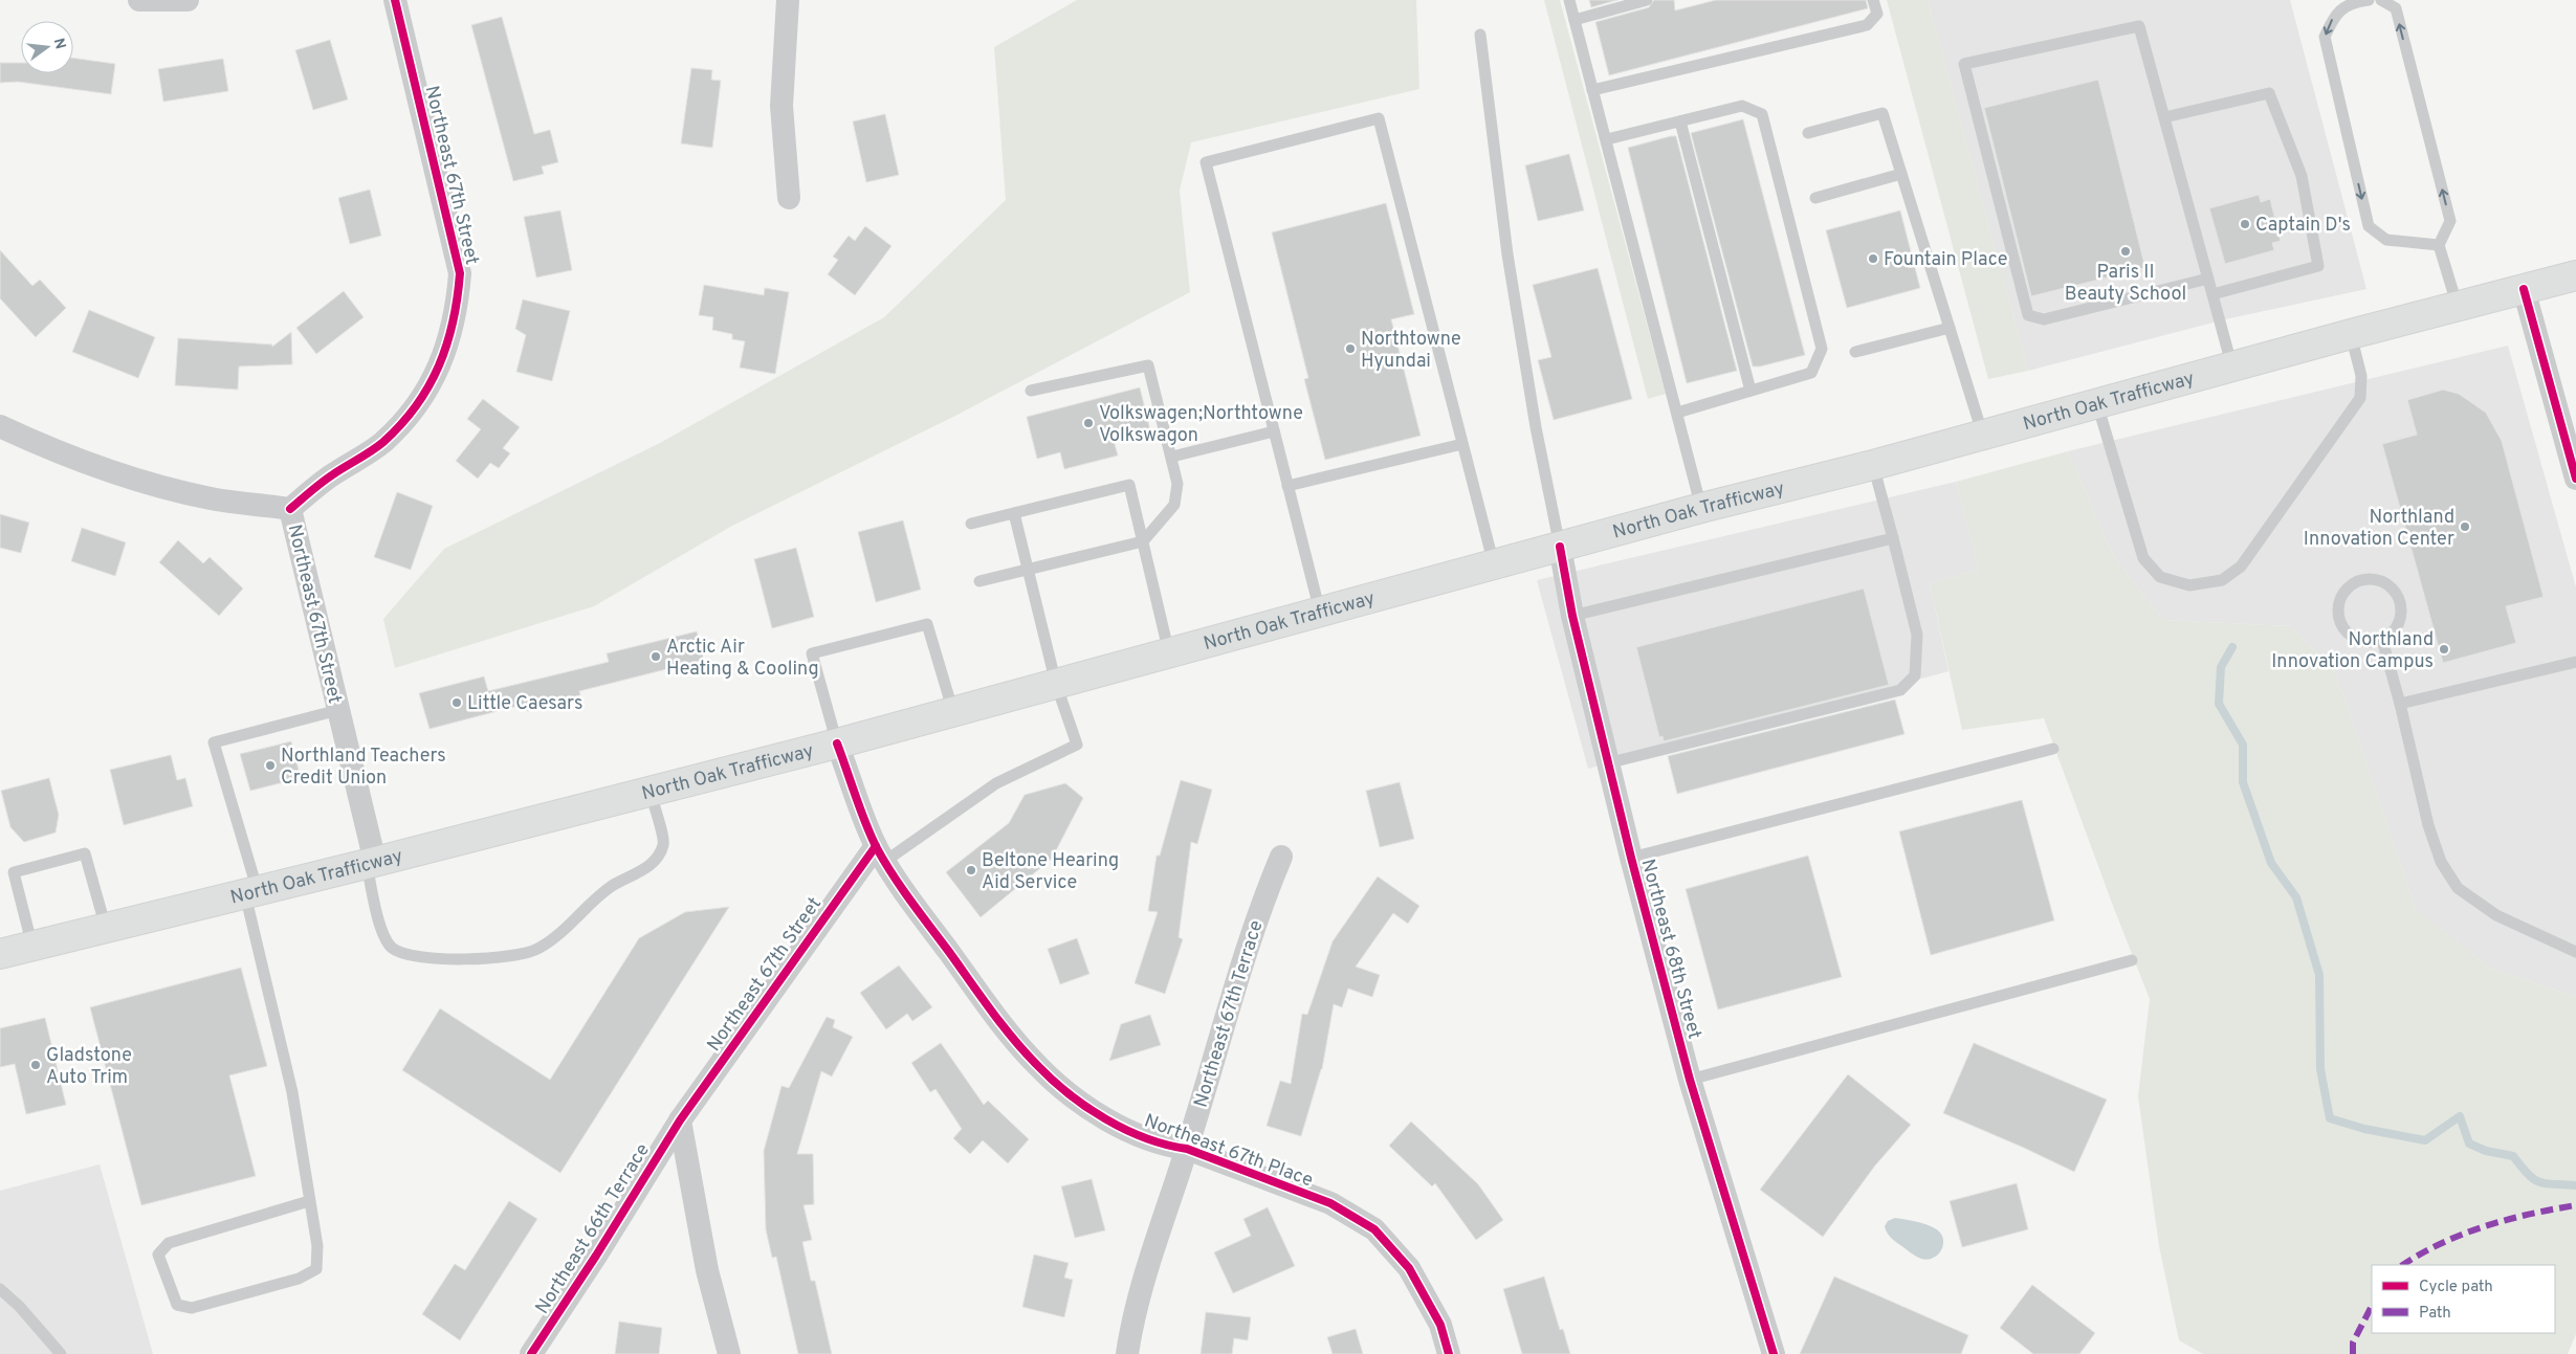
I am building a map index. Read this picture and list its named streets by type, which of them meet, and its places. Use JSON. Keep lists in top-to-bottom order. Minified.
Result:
{"streets":{"main road":["North Oak Trafficway"],"street":["Northeast 67th Street","Northeast 68th Street","Northeast 67th Terrace","Northeast 67th Place","Northeast 66th Terrace"]},"crossings":[["Northeast 67th Street","North Oak Trafficway"],["Northeast 67th Street","Northeast 67th Place"],["Northeast 67th Street","Northeast 66th Terrace"],["North Oak Trafficway","Northeast 68th Street"],["North Oak Trafficway","Northeast 67th Place"],["Northeast 67th Terrace","Northeast 67th Place"]],"places":["Captain D's","Paris II Beauty School","Fountain Place","Northtowne Hyundai","Volkswagen;Northtowne Volkswagon","Northland Innovation Center","Northland Innovation Campus","Arctic Air Heating & Cooling","Little Caesars","Northland Teachers Credit Union","Beltone Hearing Aid Service","Gladstone Auto Trim"],"legend":["Cycle path","Path"],"north":"right"}
